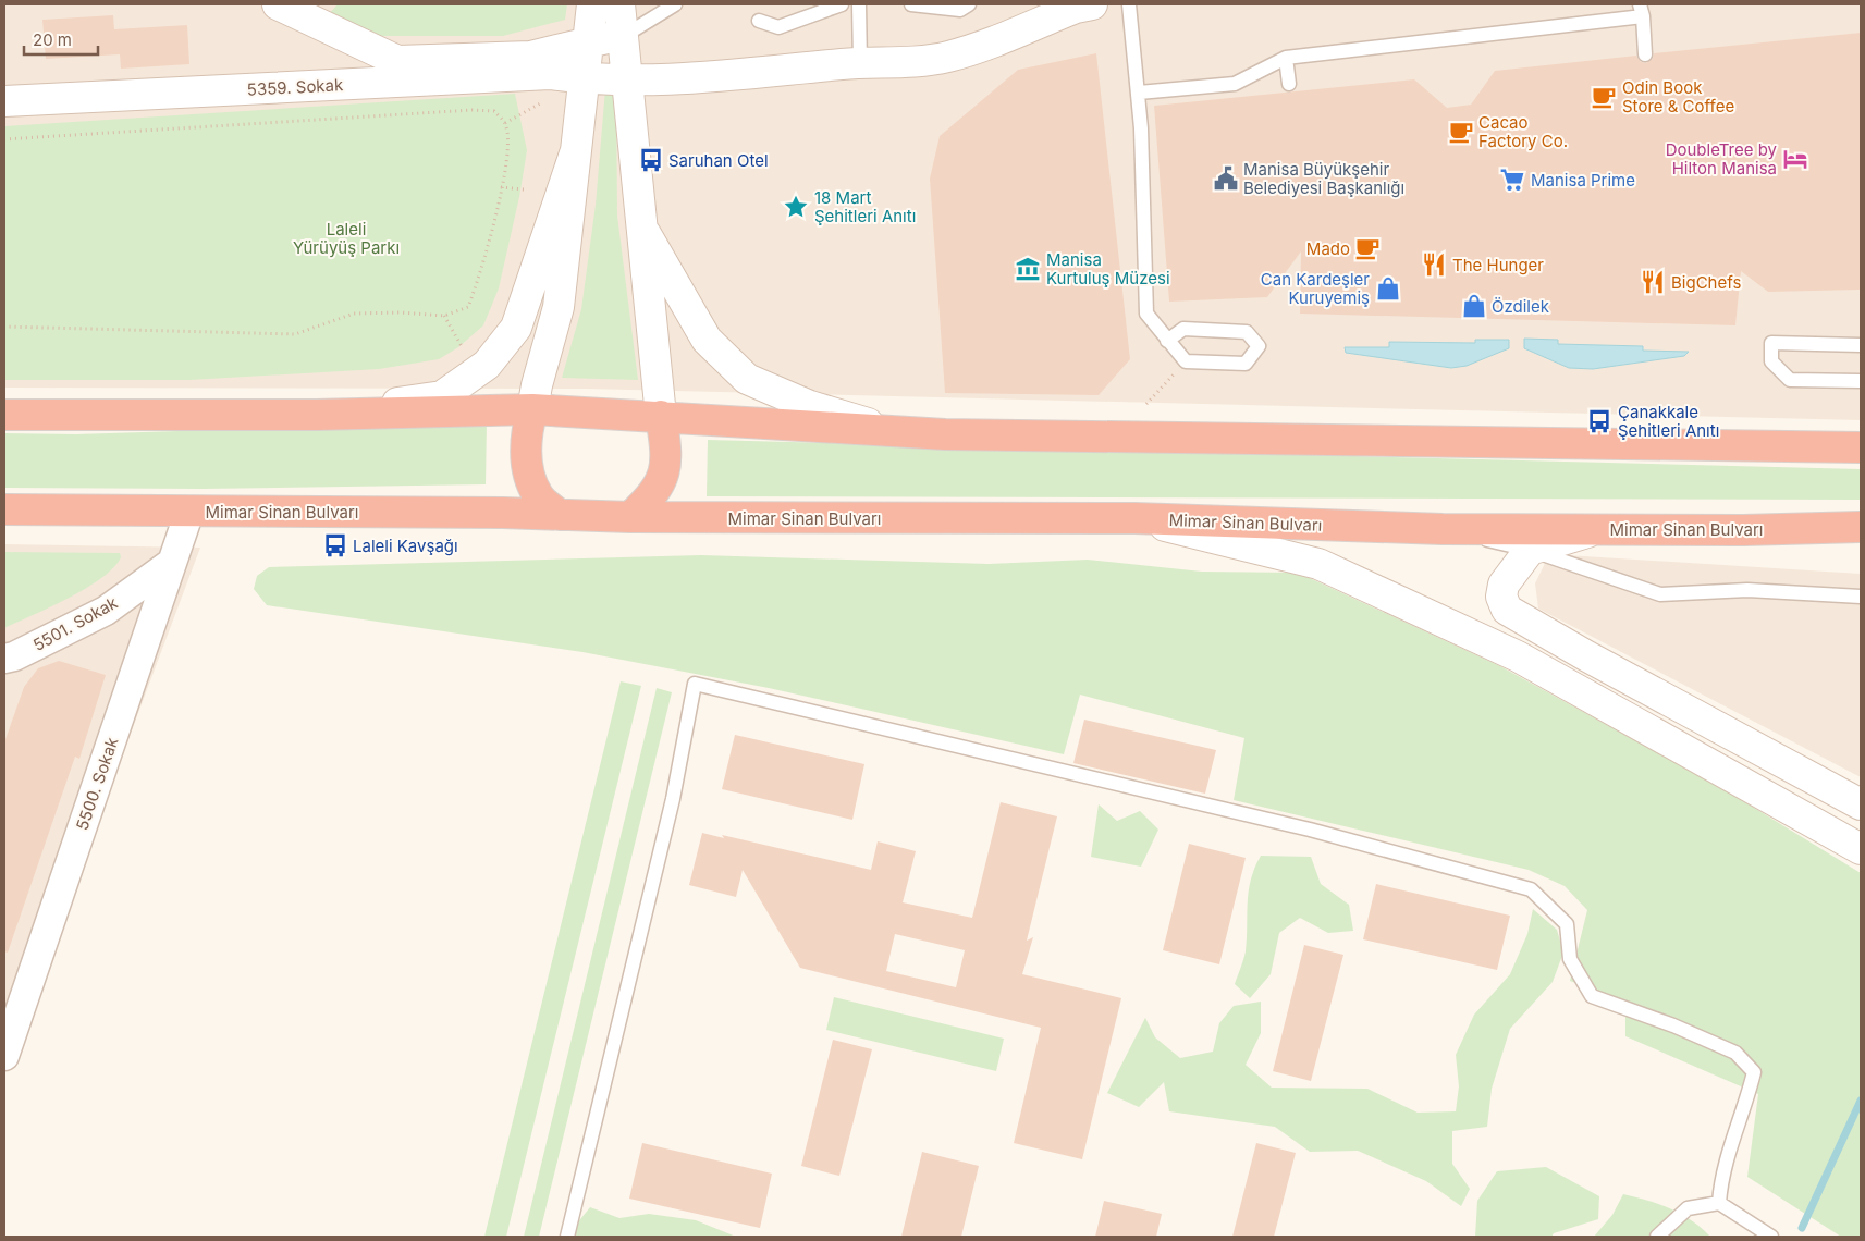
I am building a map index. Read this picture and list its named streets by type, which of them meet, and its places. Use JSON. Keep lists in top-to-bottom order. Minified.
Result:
{"streets":{"highway":["Mimar Sinan Bulvarı"],"street":["5359. Sokak","5501. Sokak","5500. Sokak"]},"crossings":[["Mimar Sinan Bulvarı","5500. Sokak"],["5501. Sokak","5500. Sokak"]],"parks":["Laleli Yürüyüş Parkı"],"places":{"cafe":["Odin Book Store & Coffee","Cacao Factory Co.","Mado"],"hotel":["DoubleTree by Hilton Manisa"],"bus stop":["Saruhan Otel","Çanakkale Şehitleri Anıtı","Laleli Kavşağı"],"public building":["Manisa Büyükşehir Belediyesi Başkanlığı"],"supermarket":["Manisa Prime"],"place":["18 Mart Şehitleri Anıtı"],"restaurant":["The Hunger","BigChefs"],"museum":["Manisa Kurtuluş Müzesi"],"shop":["Can Kardeşler Kuruyemiş","Özdilek"]},"scale_bar":"20 m"}
